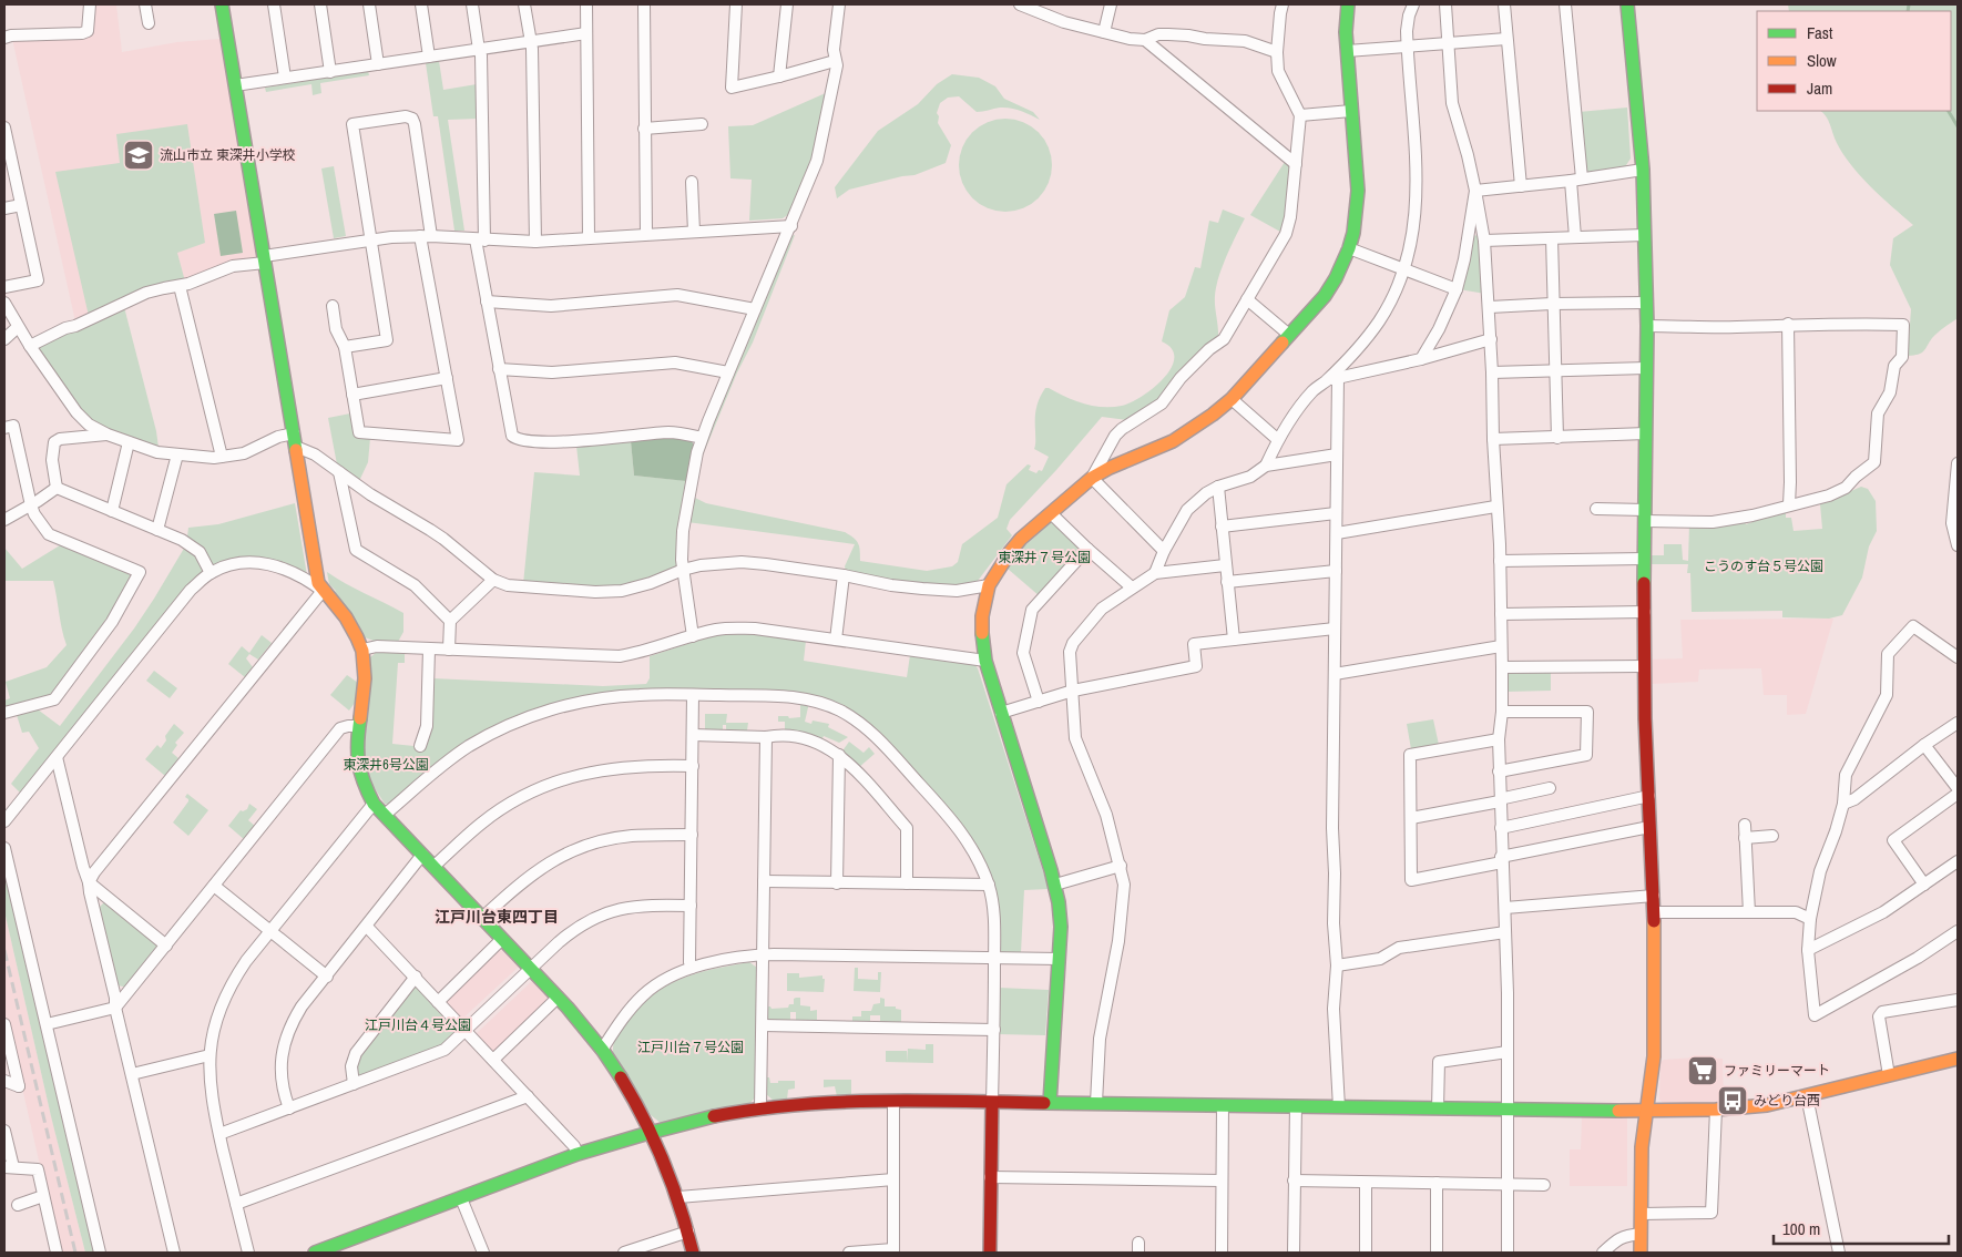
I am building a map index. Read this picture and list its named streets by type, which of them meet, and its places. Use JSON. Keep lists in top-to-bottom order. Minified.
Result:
{"districts":["江戸川台東四丁目"],"parks":["東深井７号公園","こうのす台５号公園","東深井6号公園","江戸川台４号公園","江戸川台７号公園"],"places":{"school or university":["流山市立 東深井小学校"],"supermarket":["ファミリーマート"],"bus stop":["みどり台西"]},"legend":["Fast","Slow","Jam"],"scale_bar":"100 m"}
